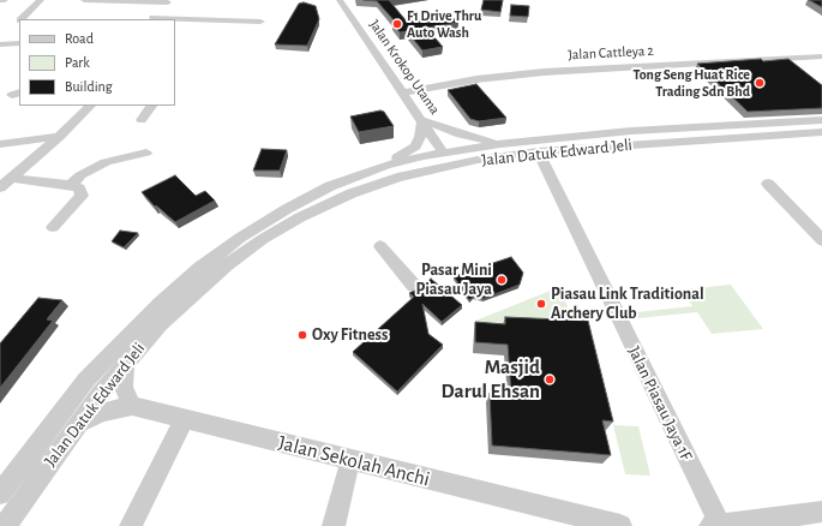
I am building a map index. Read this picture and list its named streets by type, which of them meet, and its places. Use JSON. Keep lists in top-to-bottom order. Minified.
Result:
{"streets":{"street":["Jalan Cattleya 2","Jalan Krokop Utama","Jalan Datuk Edward Jeli","Jalan Piasau Jaya 1F","Jalan Sekolah Anchi"]},"crossings":[["Jalan Cattleya 2","Jalan Krokop Utama"],["Jalan Krokop Utama","Jalan Datuk Edward Jeli"],["Jalan Datuk Edward Jeli","Jalan Piasau Jaya 1F"]],"places":["F1 Drive Thru Auto Wash","Tong Seng Huat Rice Trading Sdn Bhd","Pasar Mini Piasau Jaya","Piasau Link Traditional Archery Club","Oxy Fitness","Masjid Darul Ehsan"],"legend":["Road","Park","Building"]}
